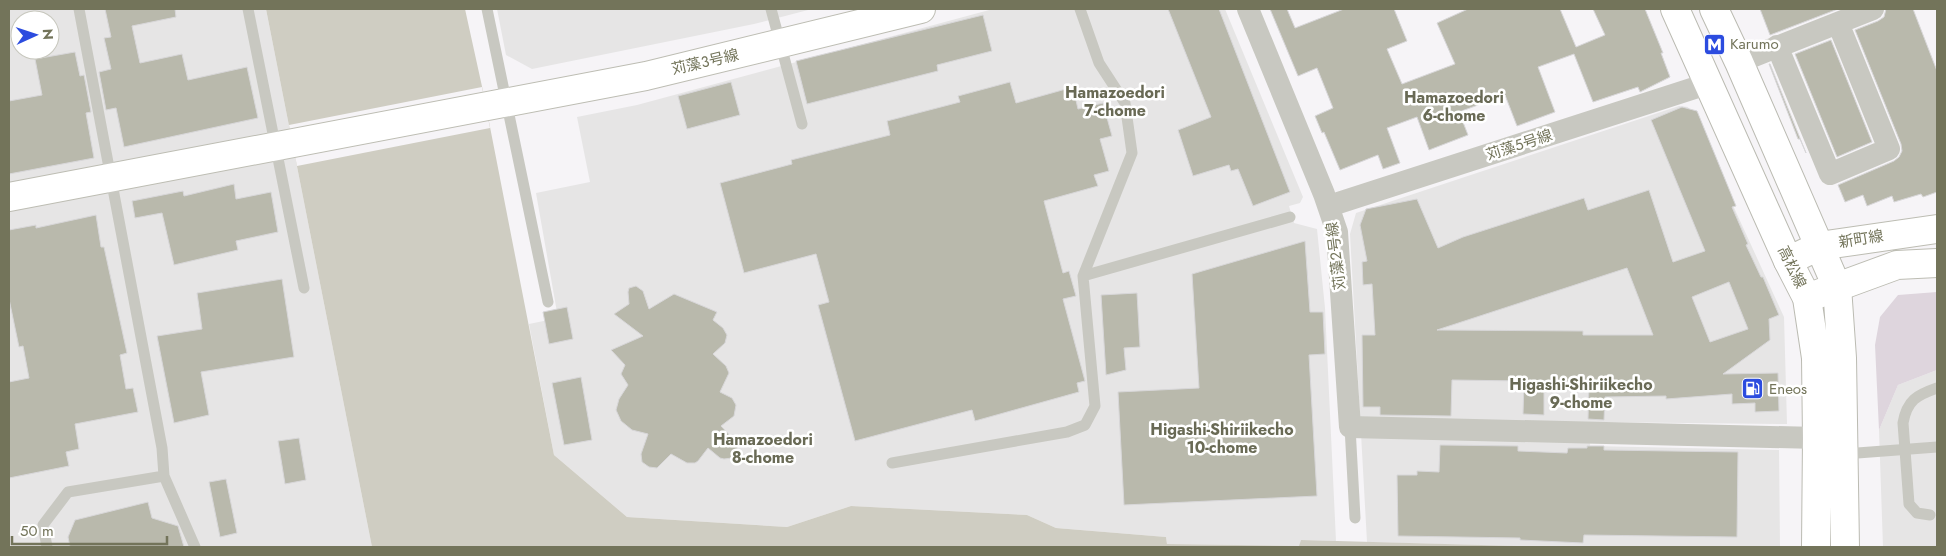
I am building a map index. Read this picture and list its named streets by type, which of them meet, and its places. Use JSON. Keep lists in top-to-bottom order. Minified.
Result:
{"streets":{"street":["苅藻３号線","苅藻５号線","新町線","苅藻２号線","高松線"]},"crossings":[["苅藻５号線","苅藻２号線"],["苅藻５号線","高松線"],["新町線","高松線"]],"districts":["Hamazoedori 7-chome","Hamazoedori 6-chome","Higashi-Shiriikecho 9-chome","Higashi-Shiriikecho 10-chome","Hamazoedori 8-chome"],"places":{"metro station":["Karumo"],"fuel station":["Eneos"]},"scale_bar":"50 m","north":"right"}
